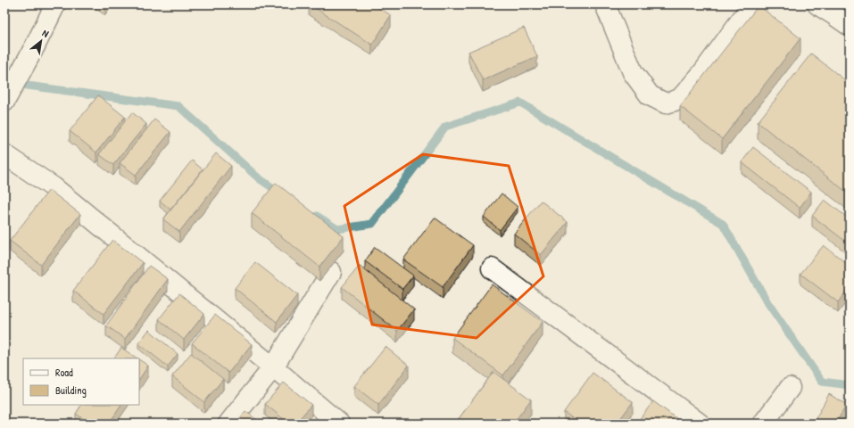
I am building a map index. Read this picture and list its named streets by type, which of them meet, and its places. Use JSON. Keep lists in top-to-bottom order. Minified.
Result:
{"legend":["Road","Building"],"north":"top right"}
